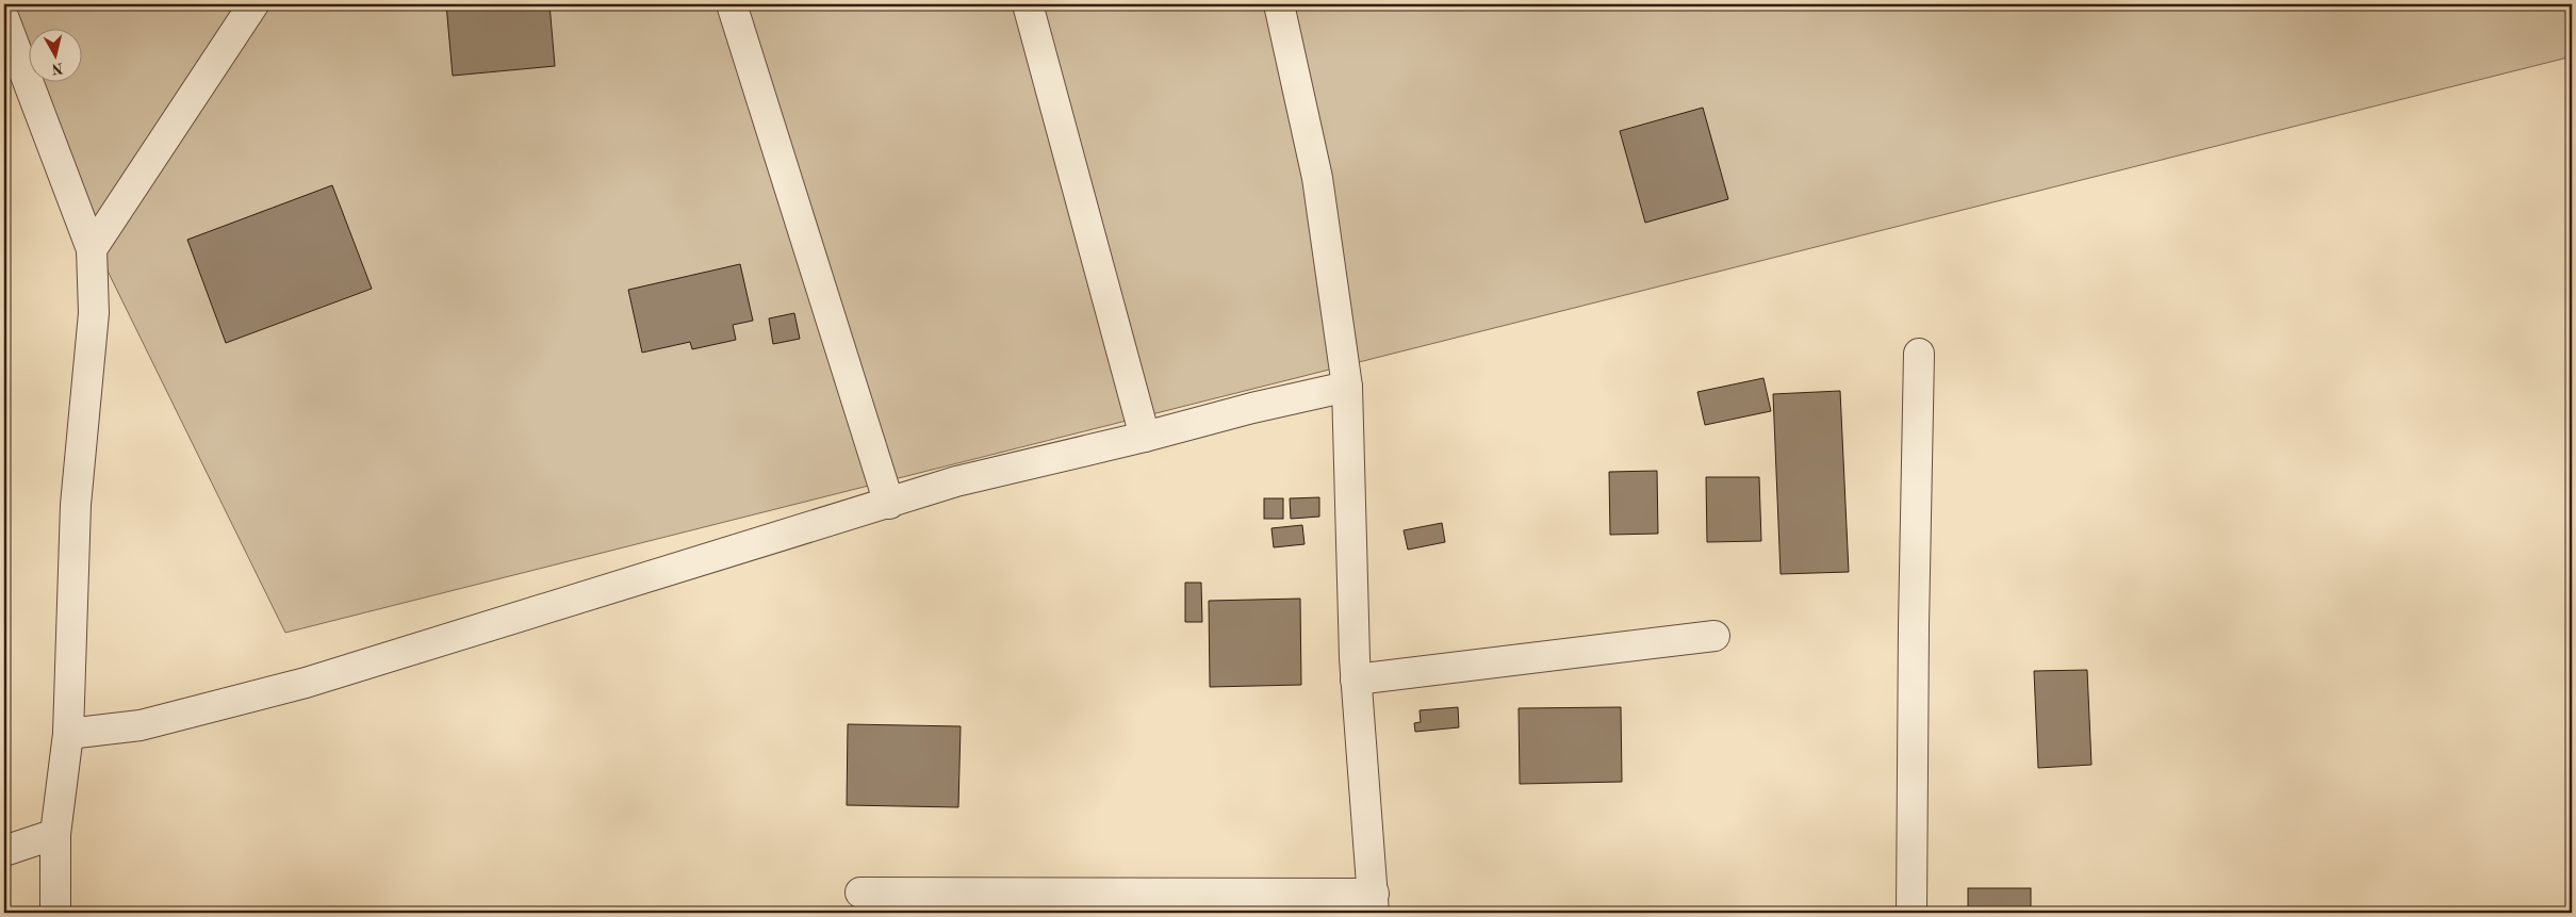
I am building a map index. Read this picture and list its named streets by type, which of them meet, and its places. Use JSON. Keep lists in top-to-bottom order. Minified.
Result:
{"north":"bottom"}
